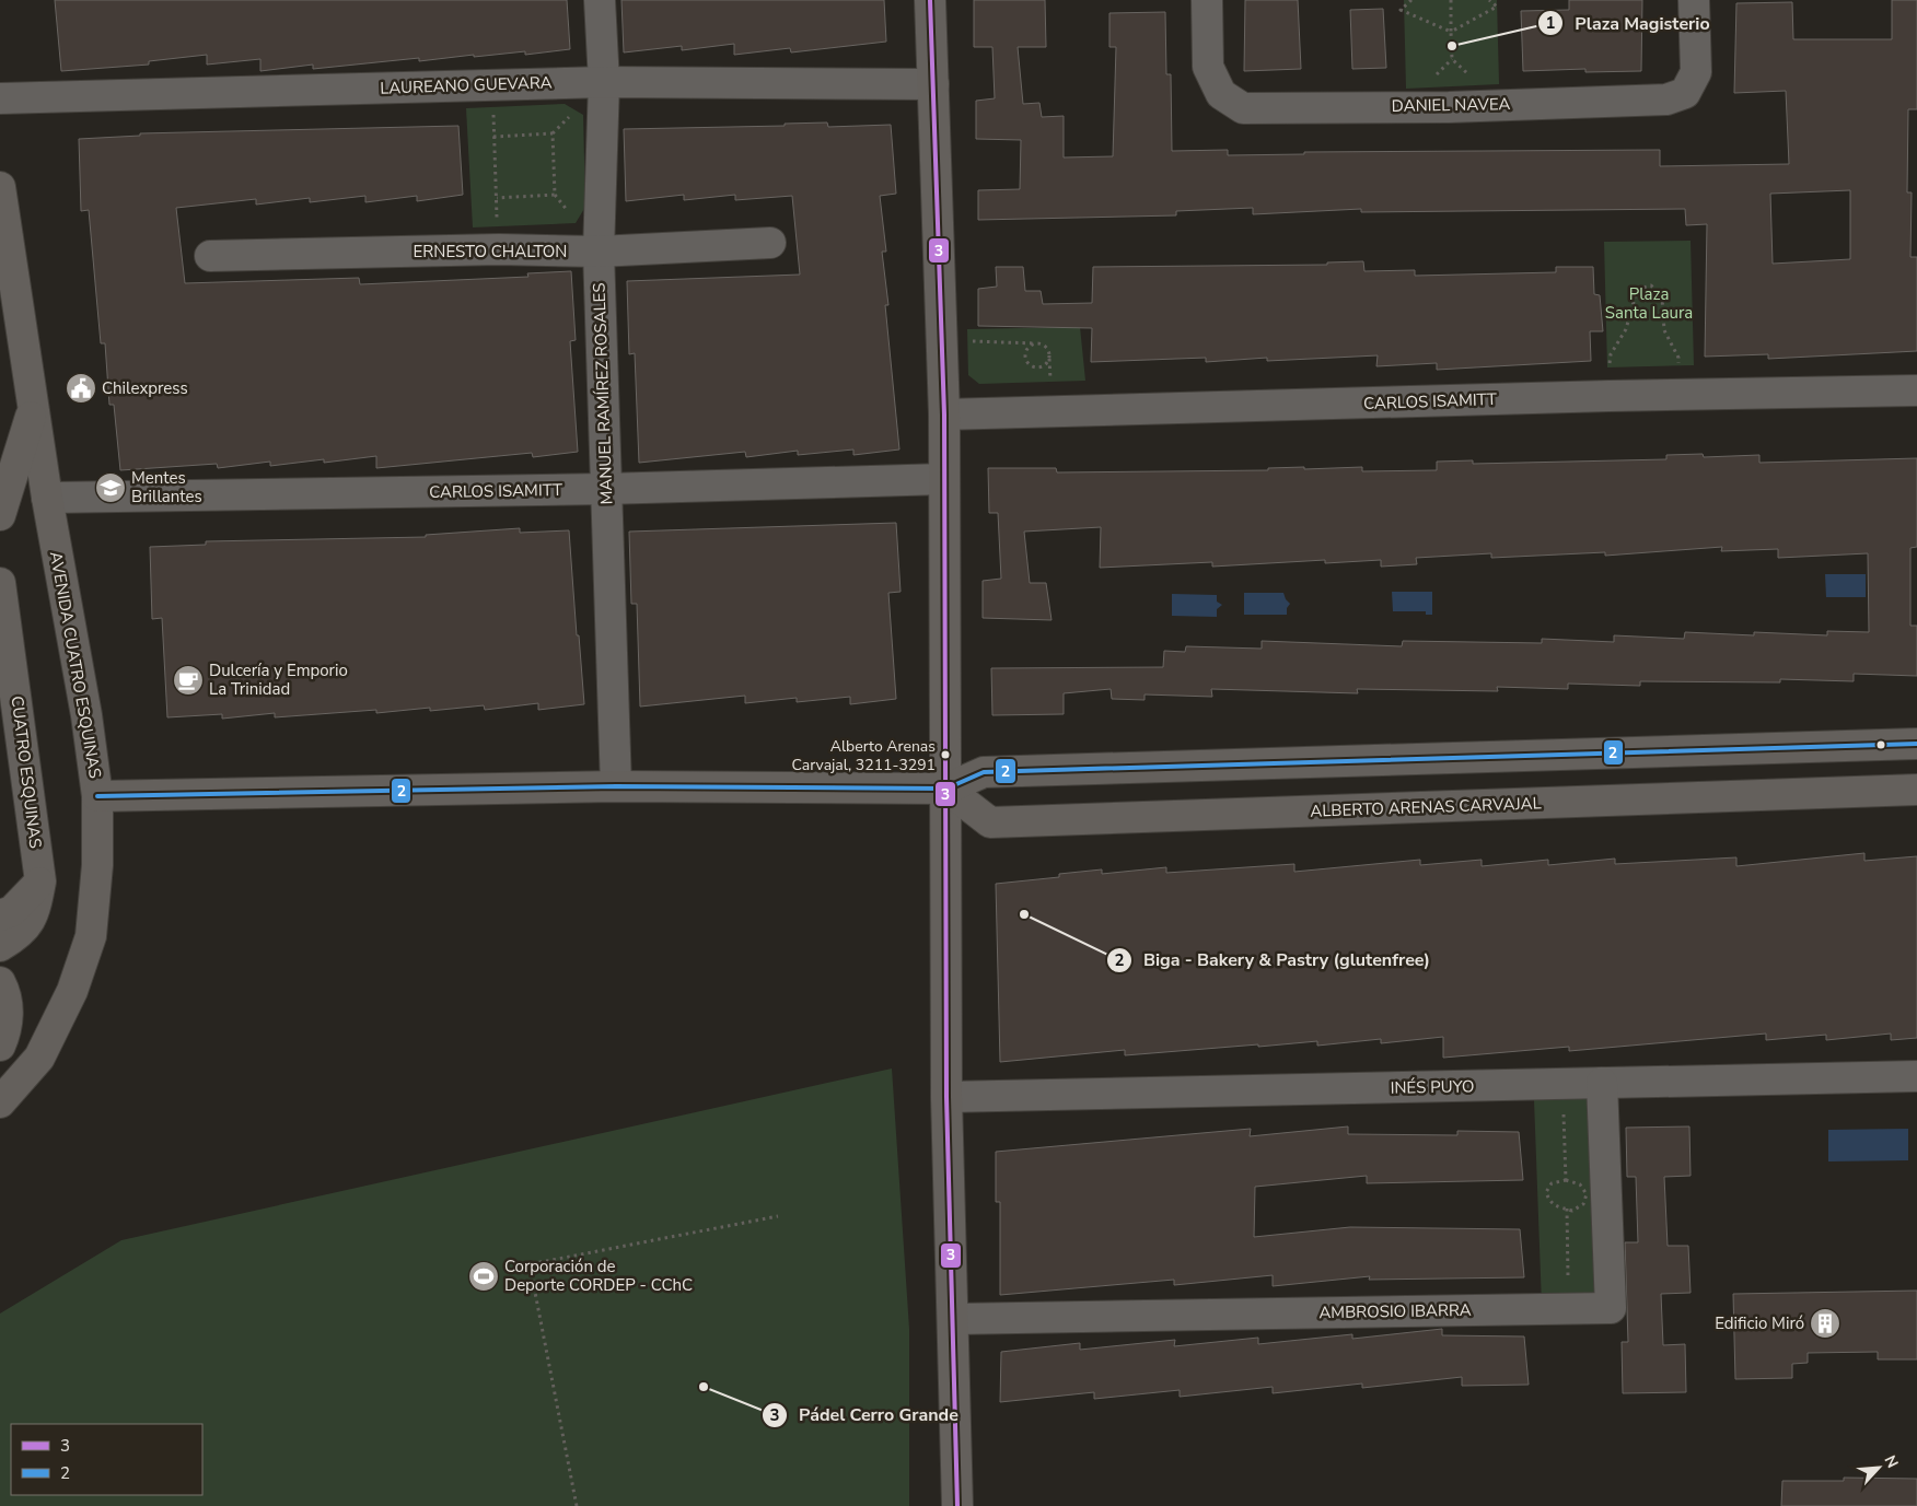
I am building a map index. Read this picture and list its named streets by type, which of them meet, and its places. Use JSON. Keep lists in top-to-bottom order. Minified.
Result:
{"streets":{"street":["LAUREANO GUEVARA","DANIEL NAVEA","ERNESTO CHALTON","MANUEL RAMÍREZ ROSALES","CARLOS ISAMITT","AVENIDA CUATRO ESQUINAS","CUATRO ESQUINAS","ALBERTO ARENAS CARVAJAL","INÉS PUYO","AMBROSIO IBARRA"]},"crossings":[["LAUREANO GUEVARA","MANUEL RAMÍREZ ROSALES"],["ERNESTO CHALTON","MANUEL RAMÍREZ ROSALES"],["MANUEL RAMÍREZ ROSALES","CARLOS ISAMITT"],["CARLOS ISAMITT","AVENIDA CUATRO ESQUINAS"],["INÉS PUYO","AMBROSIO IBARRA"]],"parks":["Plaza Santa Laura"],"places":{"other":["Plaza Magisterio","Alberto Arenas Carvajal, 3211-3291","Biga - Bakery & Pastry (glutenfree)","Pádel Cerro Grande"],"public building":["Chilexpress"],"school or university":["Mentes Brillantes"],"cafe":["Dulcería y Emporio La Trinidad"],"sports":["Corporación de Deporte CORDEP - CChC"],"building":["Edificio Miró"]},"lines":["transit line 3","transit line 2"],"legend":["3","2"],"north":"top right"}
